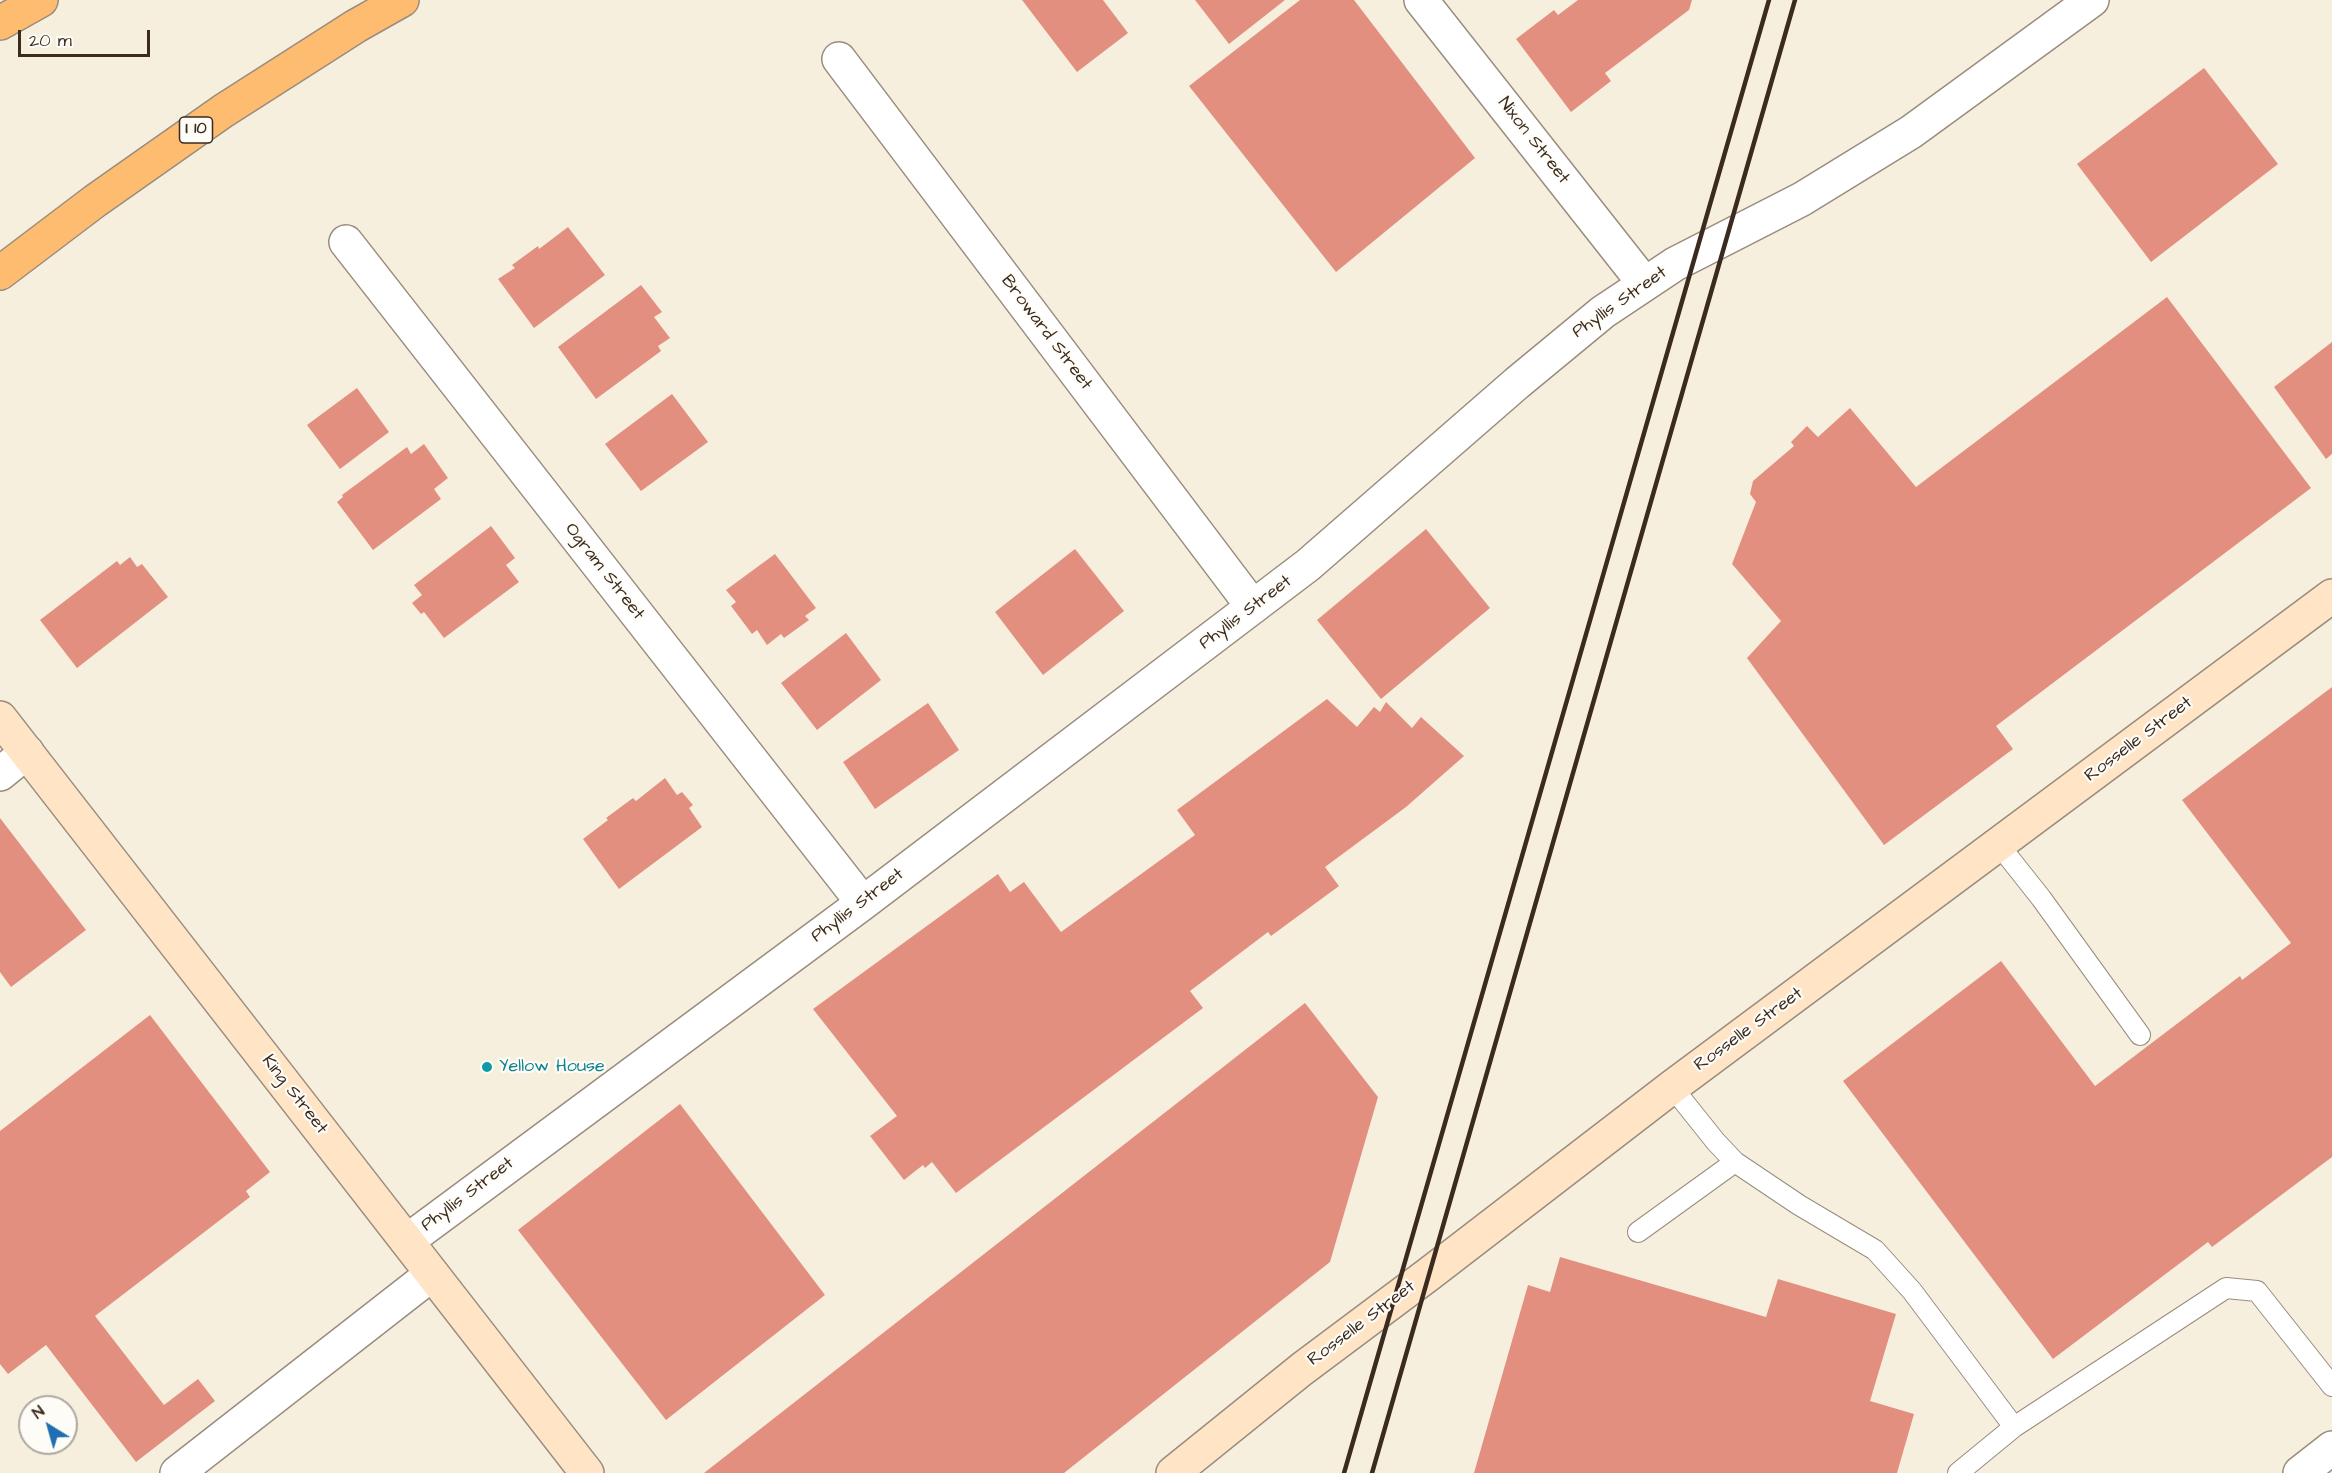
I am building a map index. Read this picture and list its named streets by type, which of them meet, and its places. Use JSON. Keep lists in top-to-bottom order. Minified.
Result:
{"streets":{"highway":["I 10"],"street":["Nixon Street","Phyllis Street","Broward Street","Ogram Street","Rosselle Street","King Street"]},"crossings":[["Nixon Street","Phyllis Street"],["Phyllis Street","Broward Street"],["Phyllis Street","Ogram Street"],["Phyllis Street","King Street"]],"places":["Yellow House"],"scale_bar":"20 m","north":"top left"}
